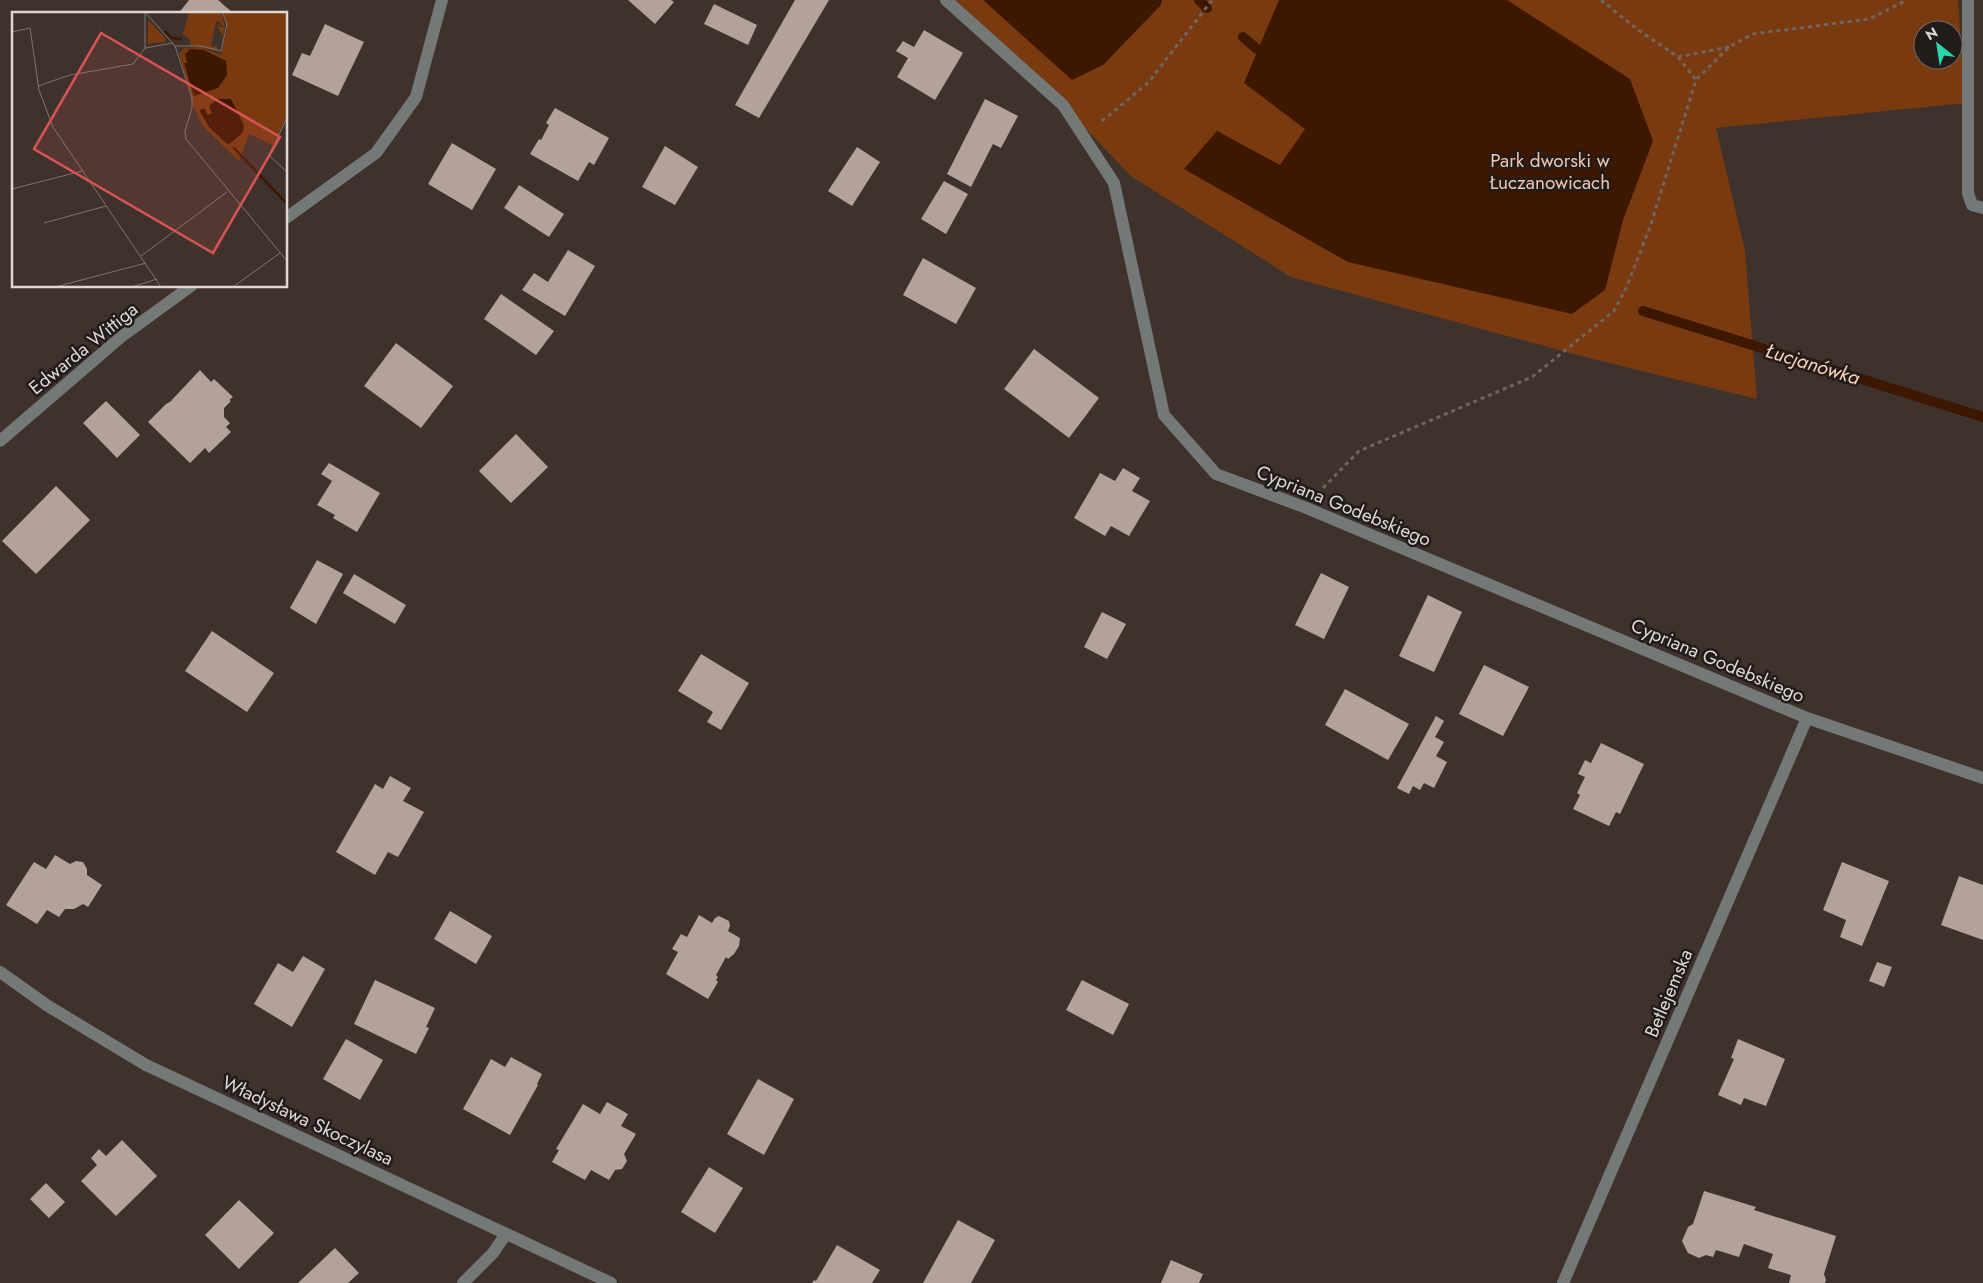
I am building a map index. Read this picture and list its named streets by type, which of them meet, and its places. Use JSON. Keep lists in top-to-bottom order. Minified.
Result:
{"streets":{"street":["Edwarda Wittiga","Cypriana Godebskiego","Betlejemska","Władysława Skoczylasa"]},"crossings":[["Cypriana Godebskiego","Betlejemska"]],"water":["Łucjanówka"],"parks":["Park dworski w Łuczanowicach"],"north":"top left"}
